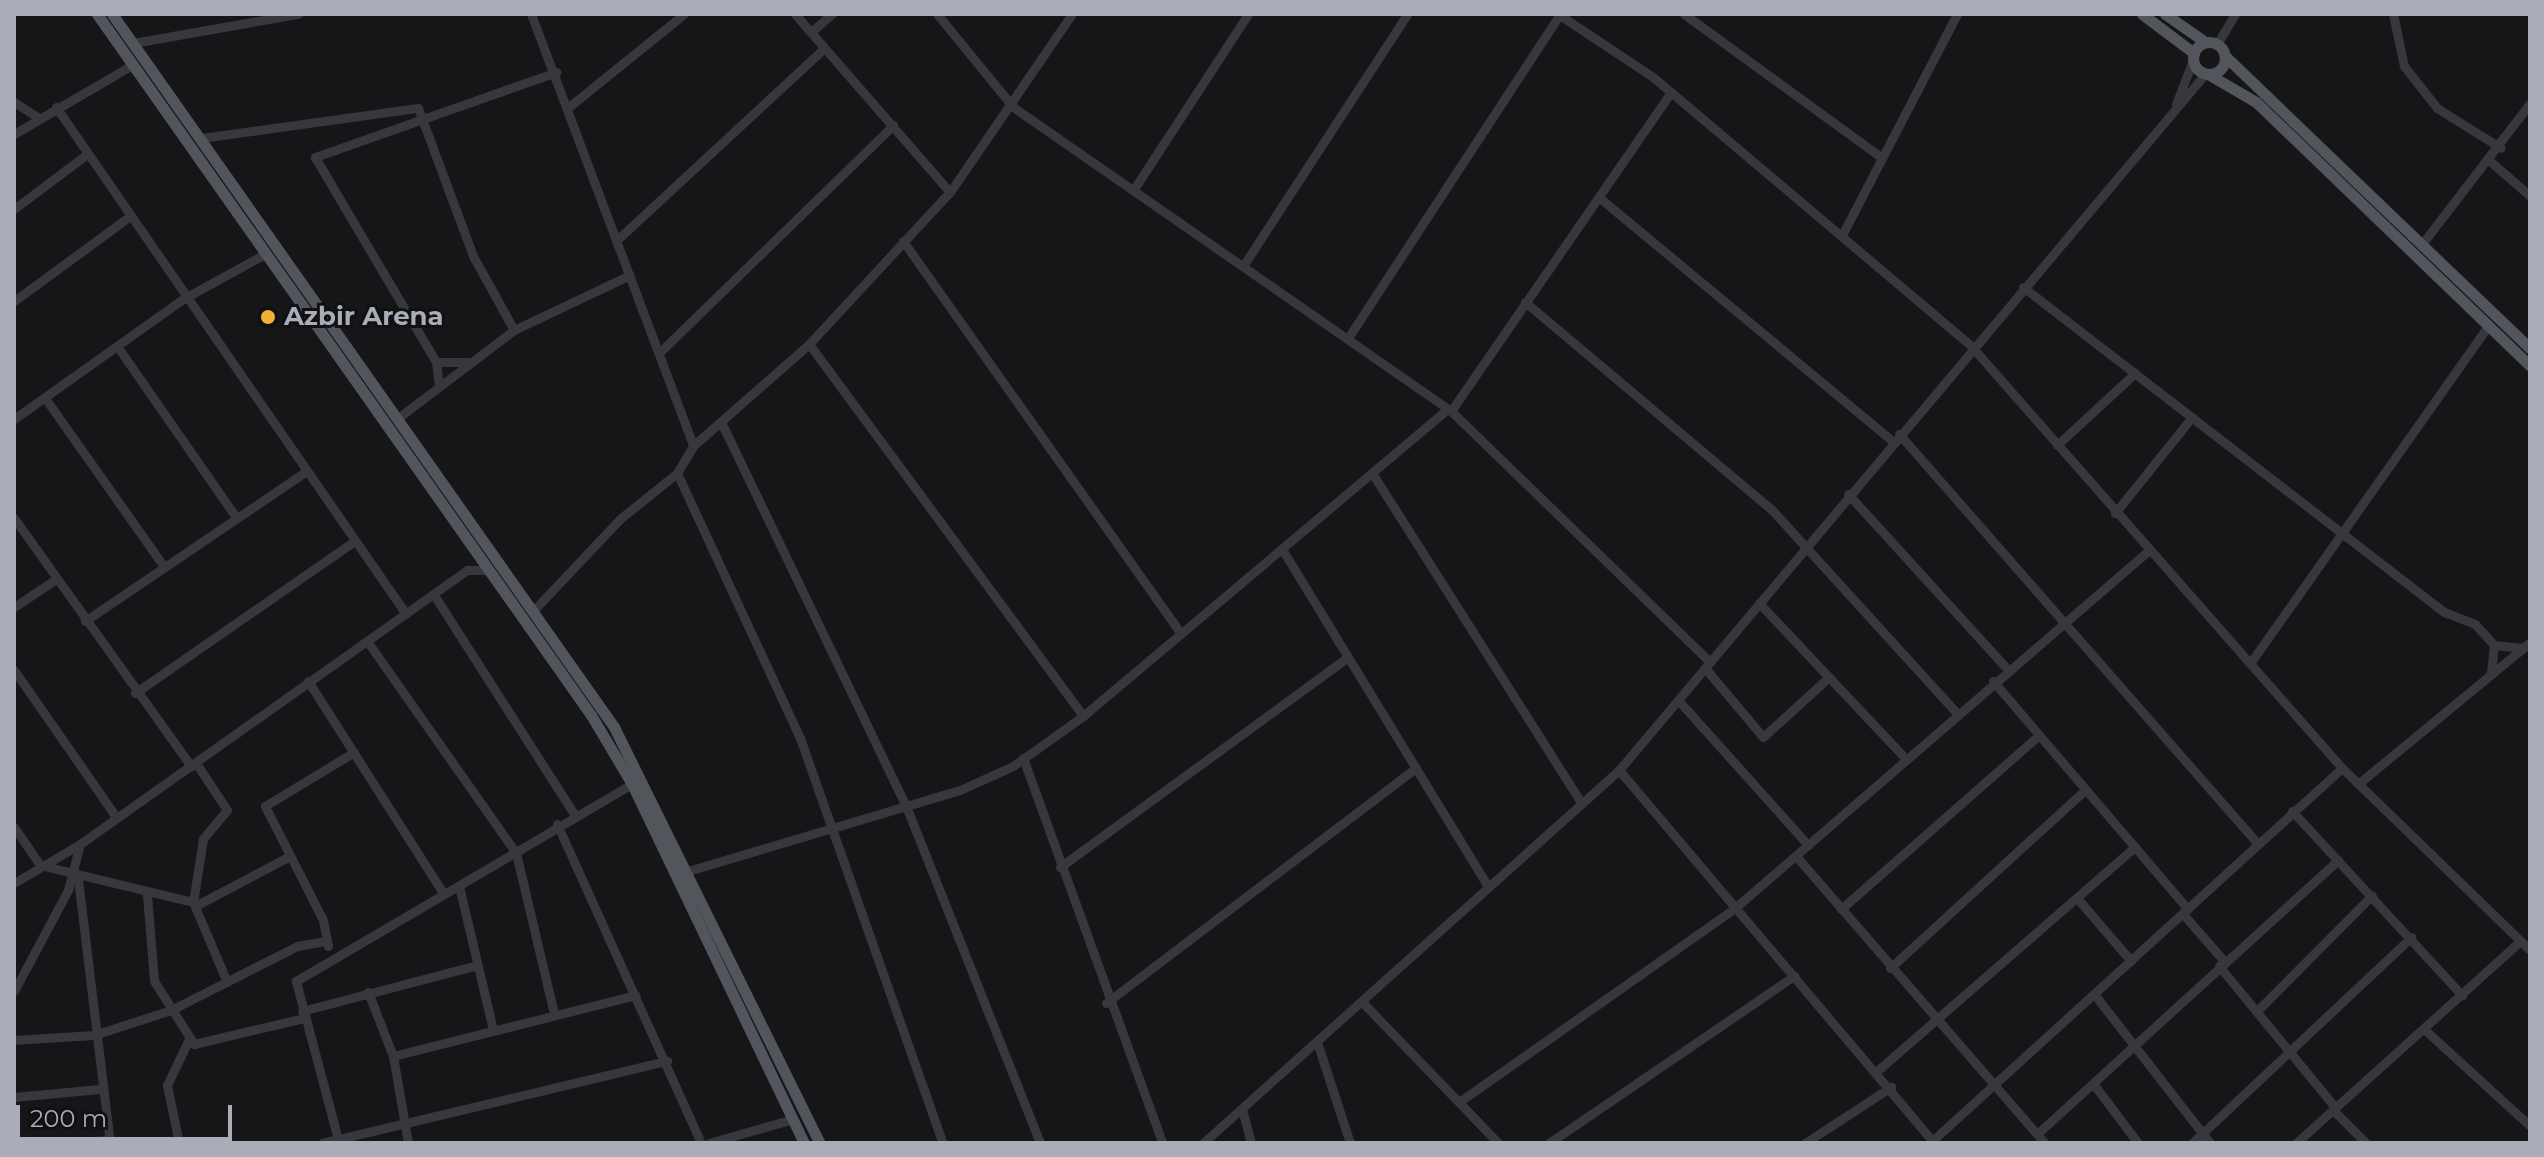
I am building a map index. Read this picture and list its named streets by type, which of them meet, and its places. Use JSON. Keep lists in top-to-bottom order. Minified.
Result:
{"places":["Azbir Arena"],"scale_bar":"200 m"}
